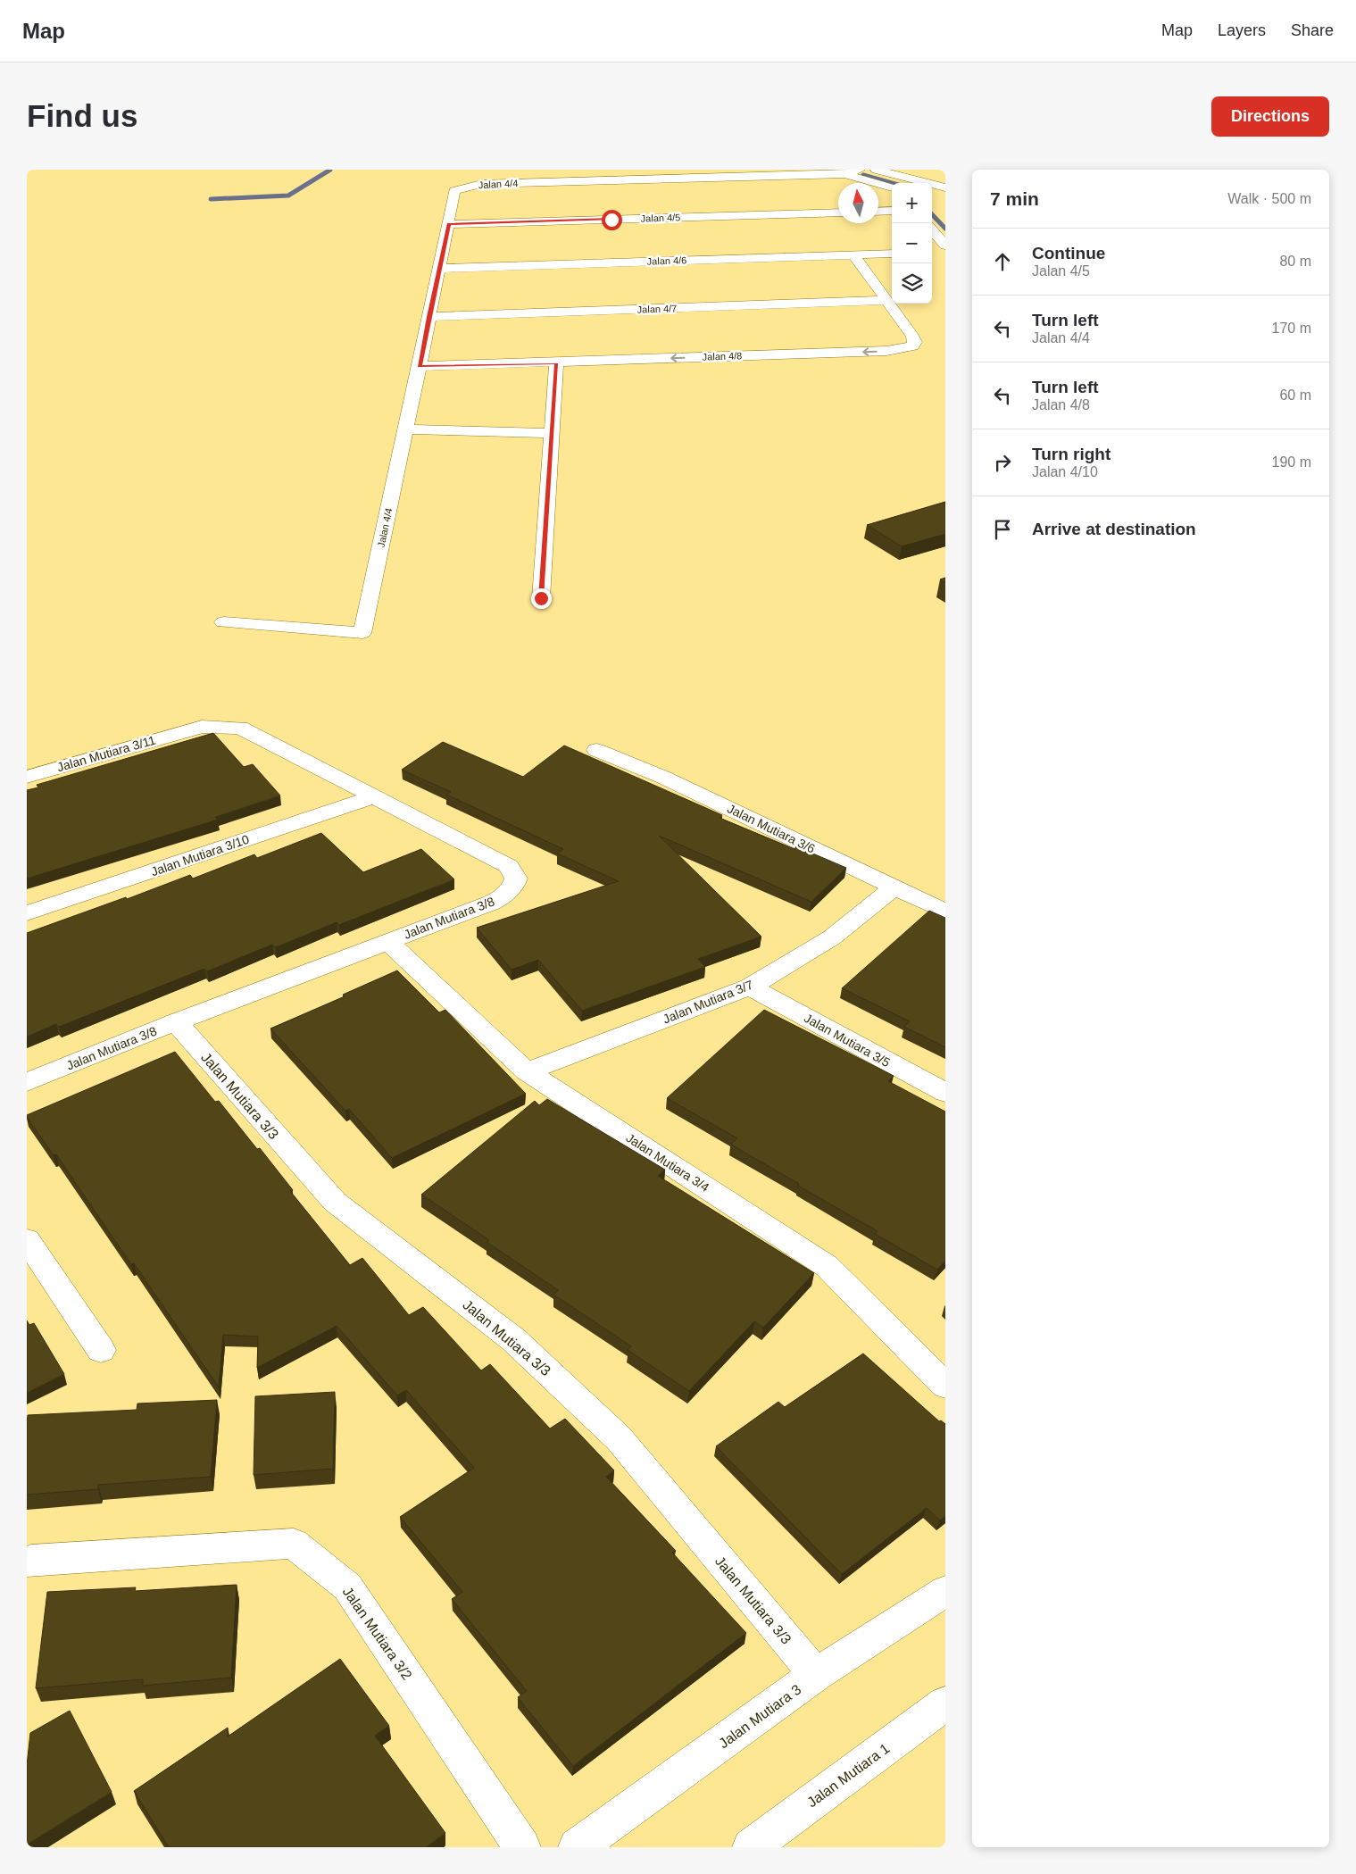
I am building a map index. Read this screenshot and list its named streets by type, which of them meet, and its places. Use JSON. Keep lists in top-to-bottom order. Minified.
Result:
{"streets":{"street":["Jalan 4/4","Jalan 4/5","Jalan 4/6","Jalan 4/7","Jalan 4/8","Jalan Mutiara 3/11","Jalan Mutiara 3/6","Jalan Mutiara 3/10","Jalan Mutiara 3/8","Jalan Mutiara 3/7","Jalan Mutiara 3/5","Jalan Mutiara 3/3","Jalan Mutiara 3/4","Jalan Mutiara 3/2","Jalan Mutiara 3","Jalan Mutiara 1"]},"crossings":[["Jalan 4/4","Jalan 4/5"],["Jalan 4/4","Jalan 4/6"],["Jalan 4/4","Jalan 4/7"],["Jalan 4/4","Jalan 4/8"],["Jalan 4/6","Jalan 4/8"],["Jalan 4/7","Jalan 4/8"],["Jalan Mutiara 3/11","Jalan Mutiara 3/8"],["Jalan Mutiara 3/6","Jalan Mutiara 3/7"],["Jalan Mutiara 3/10","Jalan Mutiara 3/8"],["Jalan Mutiara 3/8","Jalan Mutiara 3/3"],["Jalan Mutiara 3/8","Jalan Mutiara 3/4"],["Jalan Mutiara 3/7","Jalan Mutiara 3/5"],["Jalan Mutiara 3/7","Jalan Mutiara 3/4"],["Jalan Mutiara 3/3","Jalan Mutiara 3"]],"one_way":["Jalan 4/8"],"north":"top","page":{"header":"Map","nav":["Map","Layers","Share"],"buttons":"Directions","title":"Find us","heading":["7 min","Walk · 500 m"],"map_buttons":["+","−"],"list":[["Continue","Jalan 4/5","80 m"],["Turn left","Jalan 4/4","170 m"],["Turn left","Jalan 4/8","60 m"],["Turn right","Jalan 4/10","190 m"],"Arrive at destination"]}}
